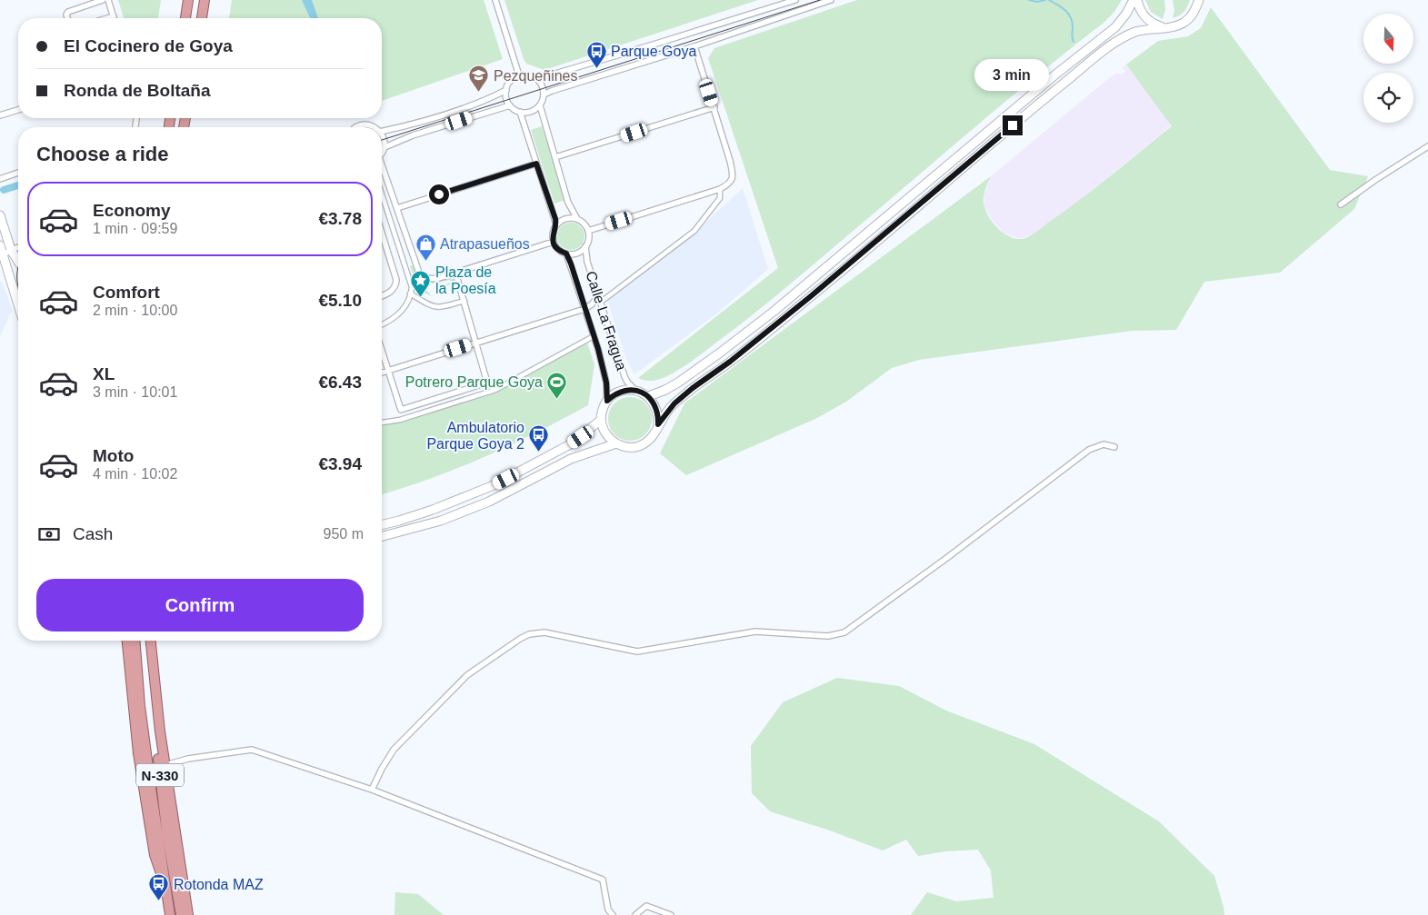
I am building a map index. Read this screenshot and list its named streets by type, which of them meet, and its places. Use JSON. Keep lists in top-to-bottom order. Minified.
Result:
{"streets":{"highway":["N-330"],"street":["Calle La Fragua"]},"places":{"bus stop":["Parque Goya","Ambulatorio Parque Goya 2","Rotonda MAZ"],"school or university":["Pezqueñines"],"shop":["Atrapasueños"],"place":["Plaza de la Poesía"],"sports":["Potrero Parque Goya"]},"north":"bottom","page":{"banner":["El Cocinero de Goya","Ronda de Boltaña"],"bubble":"3 min","heading":"Choose a ride","list":[{"name":"Economy","note":"1 min · 09:59","value":"€3.78"},{"name":"Comfort","note":"2 min · 10:00","value":"€5.10"},{"name":"XL","note":"3 min · 10:01","value":"€6.43"},{"name":"Moto","note":"4 min · 10:02","value":"€3.94"}],"pay":["Cash","950 m"],"buttons":"Confirm"}}
